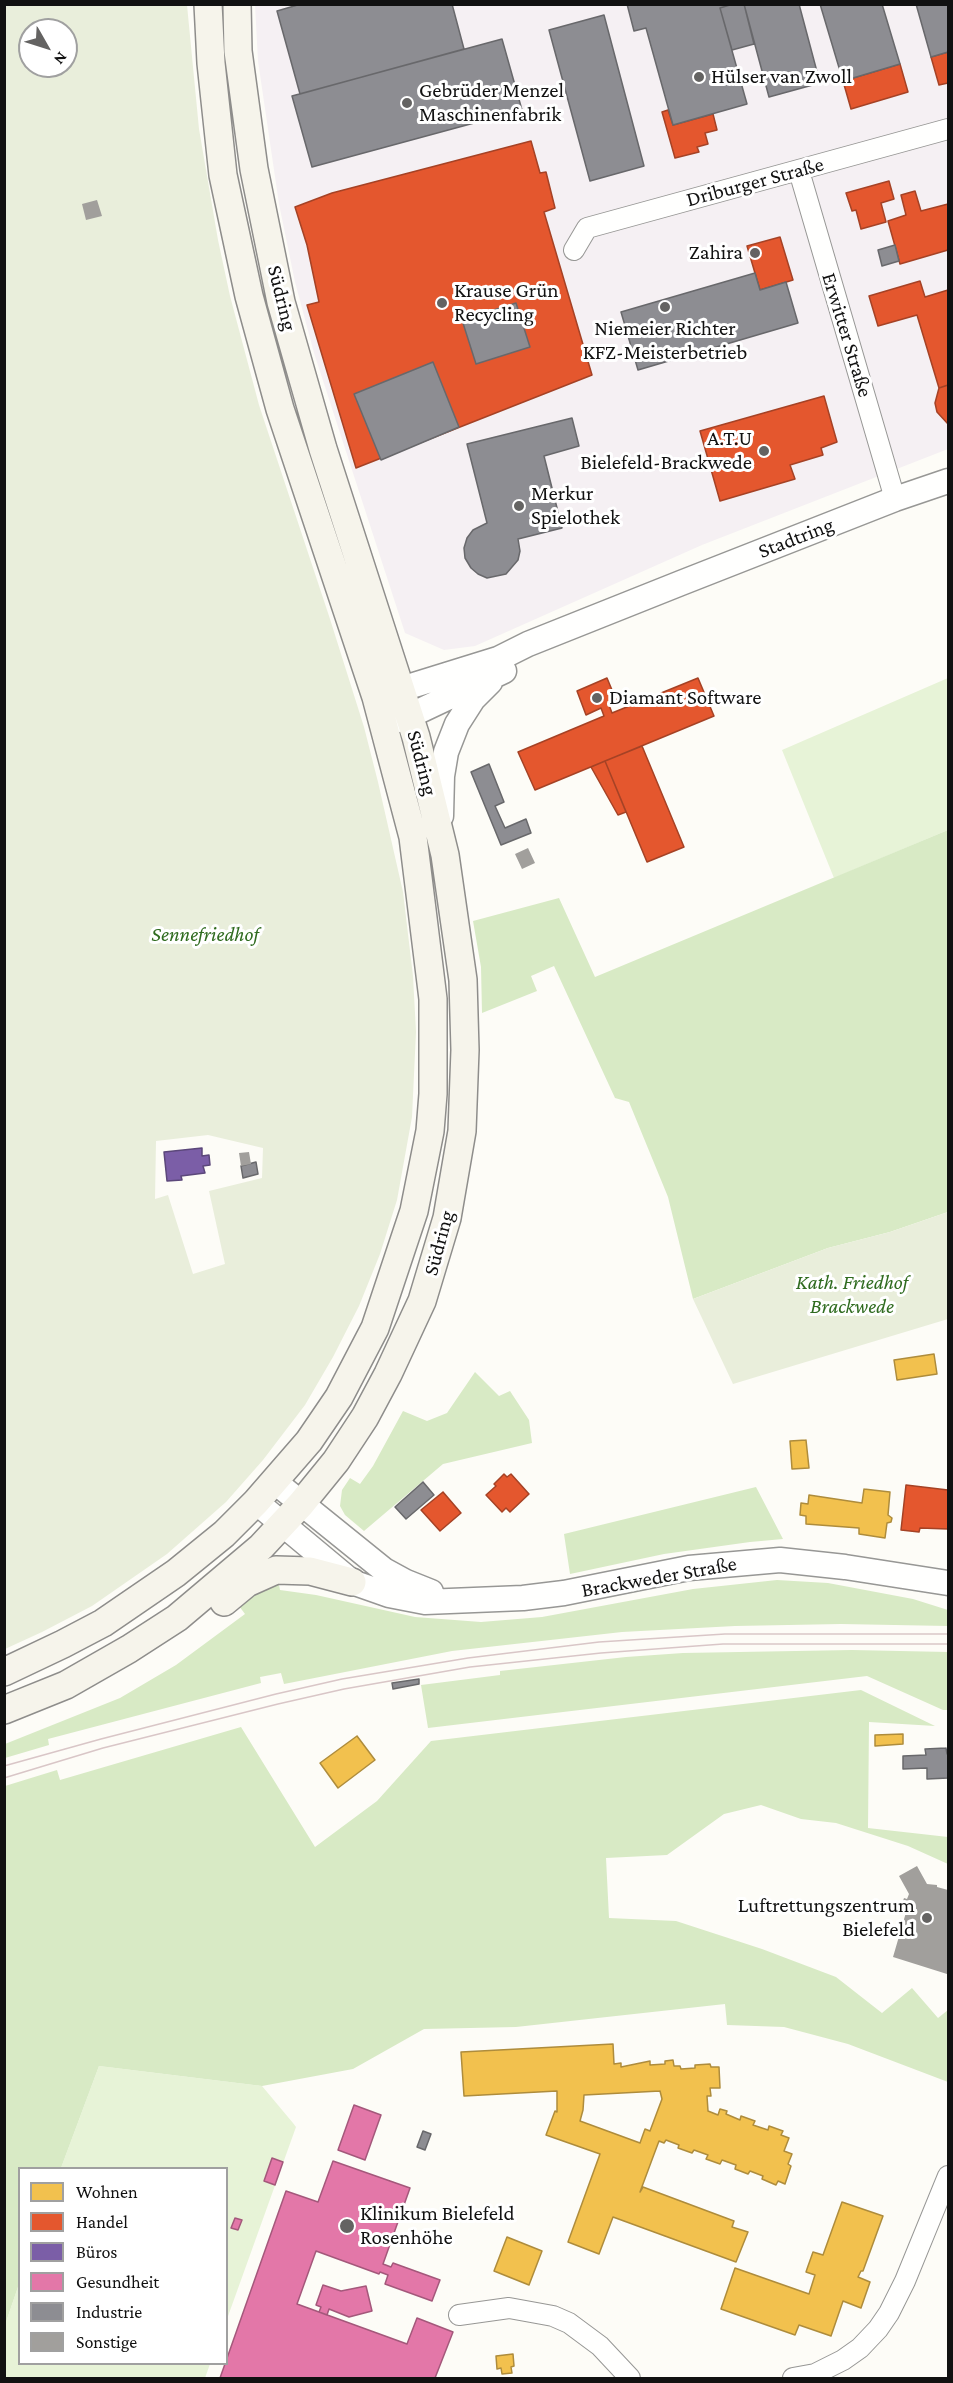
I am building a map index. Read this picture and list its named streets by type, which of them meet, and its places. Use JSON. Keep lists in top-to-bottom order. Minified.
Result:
{"streets":{"main road":["Südring"],"street":["Driburger Straße","Erwitter Straße","Stadtring","Brackweder Straße"]},"crossings":[["Driburger Straße","Erwitter Straße"],["Südring","Stadtring"],["Südring","Brackweder Straße"],["Erwitter Straße","Stadtring"]],"parks":["Sennefriedhof","Kath. Friedhof Brackwede"],"places":["Hülser van Zwoll","Gebrüder Menzel Maschinenfabrik","Zahira","Krause Grün Recycling","Niemeier Richter KFZ-Meisterbetrieb","A.T.U Bielefeld-Brackwede","Merkur Spielothek","Diamant Software","Luftrettungszentrum Bielefeld","Klinikum Bielefeld Rosenhöhe"],"legend":["Wohnen","Handel","Büros","Gesundheit","Industrie","Sonstige"],"north":"bottom right"}
